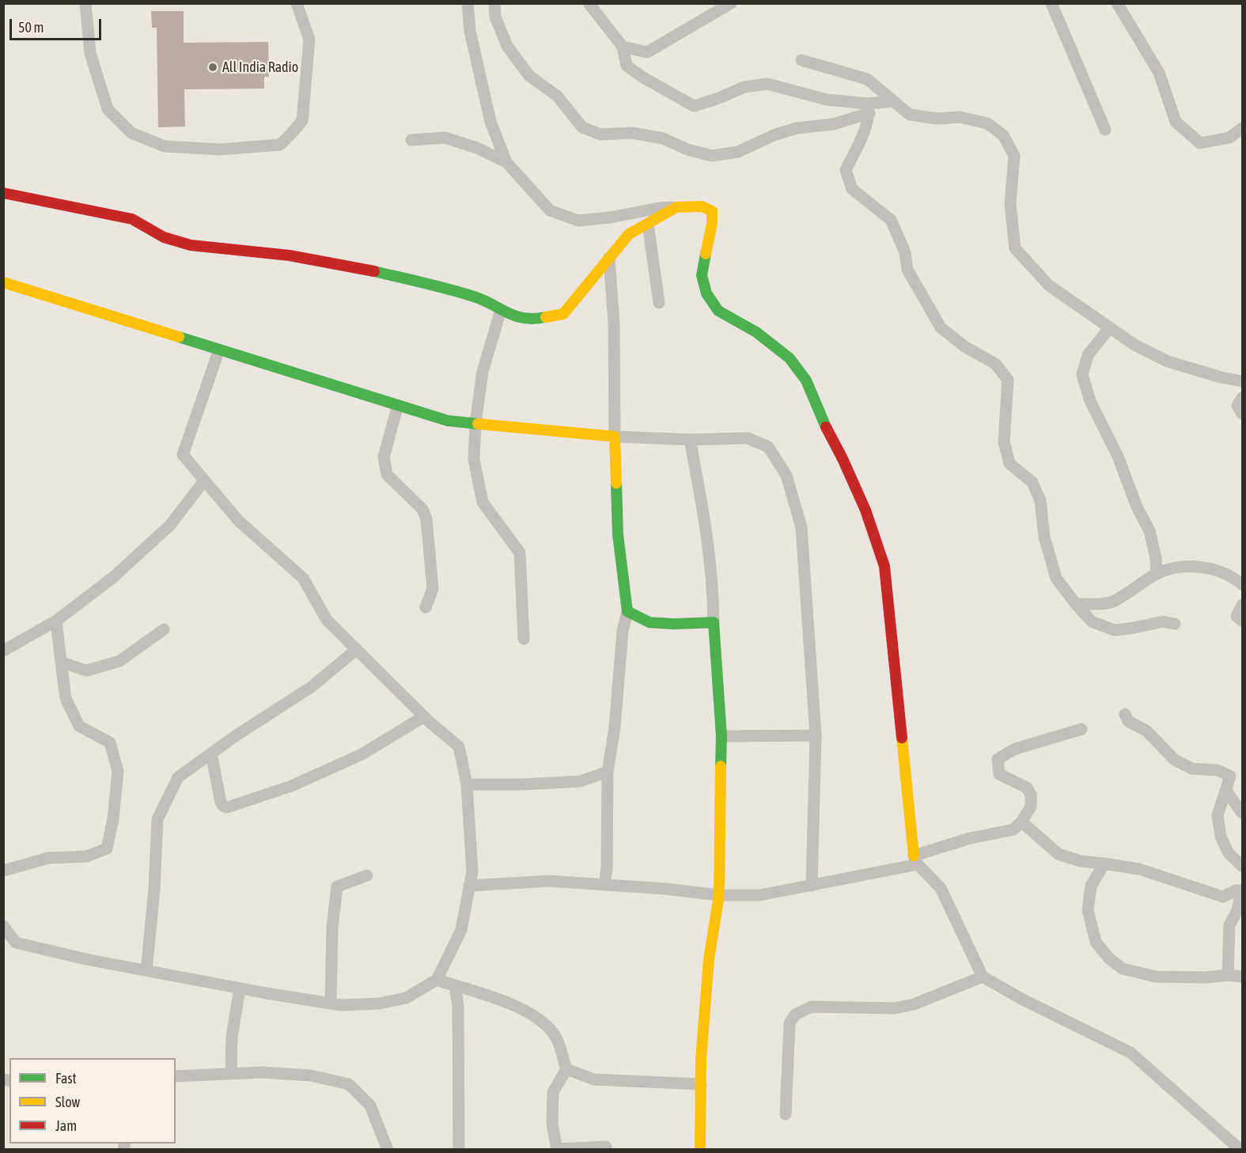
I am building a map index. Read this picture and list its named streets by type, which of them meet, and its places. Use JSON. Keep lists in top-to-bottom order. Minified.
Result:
{"places":["All India Radio"],"legend":["Fast","Slow","Jam"],"scale_bar":"50 m"}
